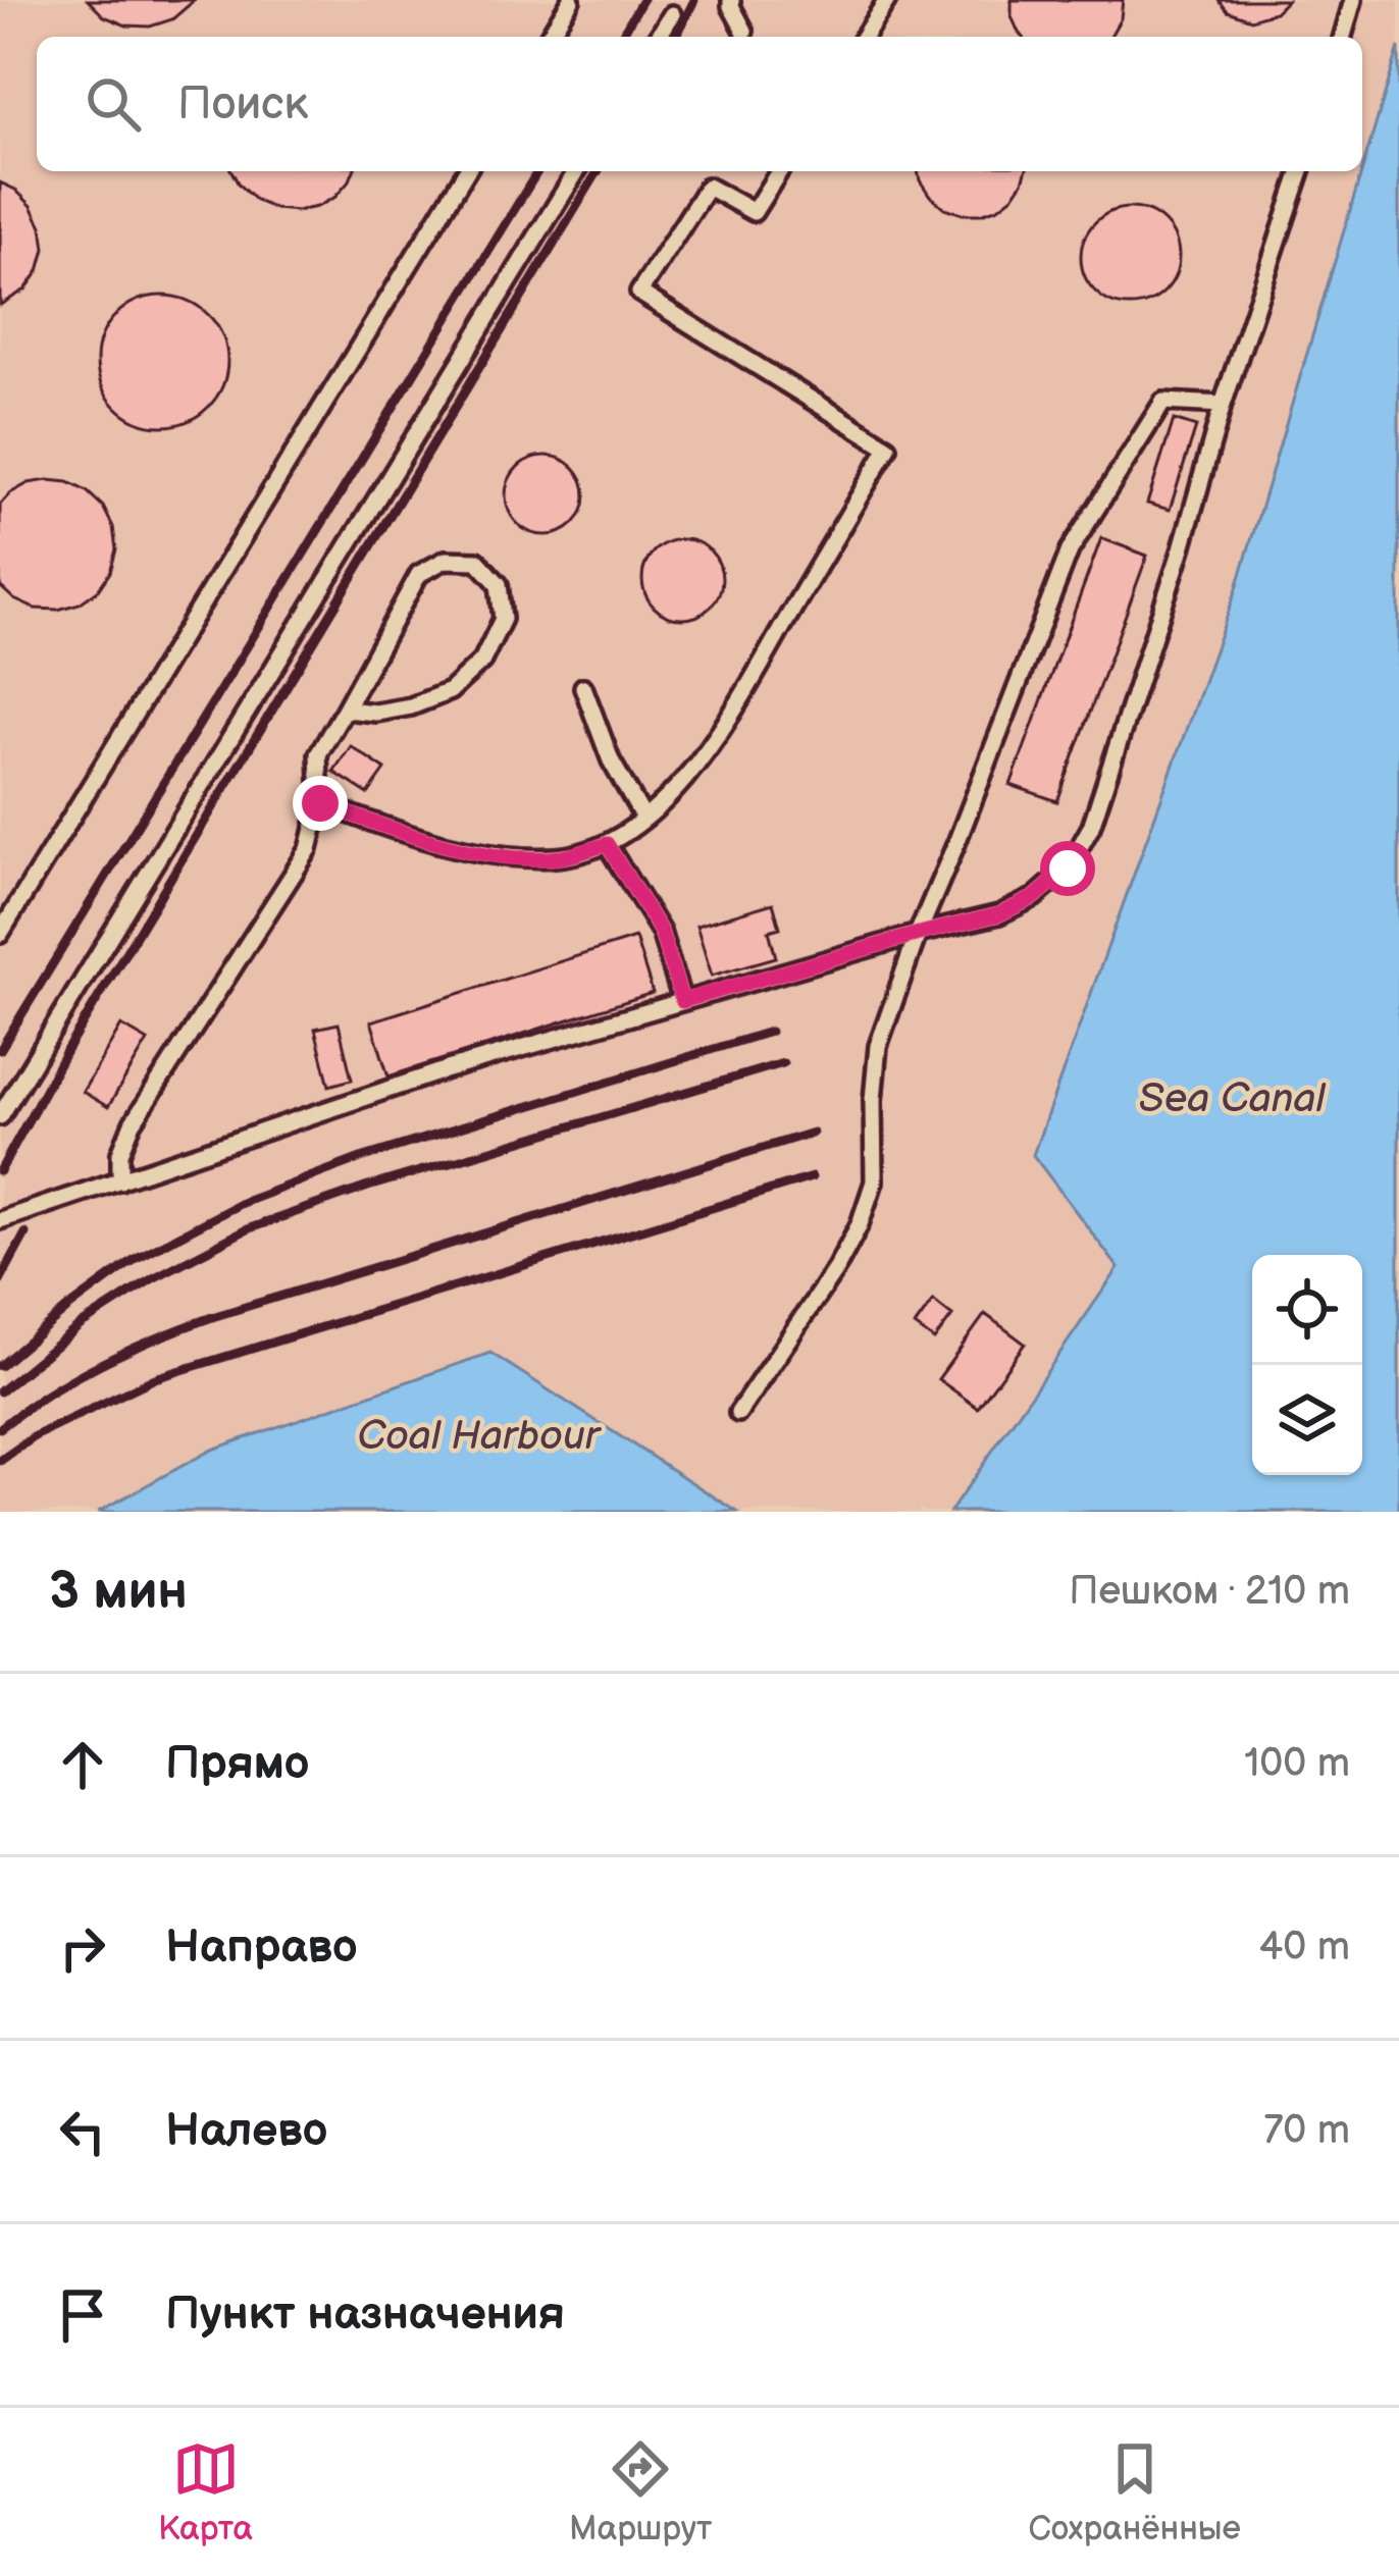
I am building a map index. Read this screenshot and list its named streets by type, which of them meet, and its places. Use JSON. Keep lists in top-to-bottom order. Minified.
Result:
{"water":["Sea Canal","Coal Harbour"],"page":{"search":"Поиск","heading":["3 мин","Пешком · 210 m"],"list":[["Прямо","100 m"],["Направо","40 m"],["Налево","70 m"],"Пункт назначения"],"nav":["Карта","Маршрут","Сохранённые"]}}
